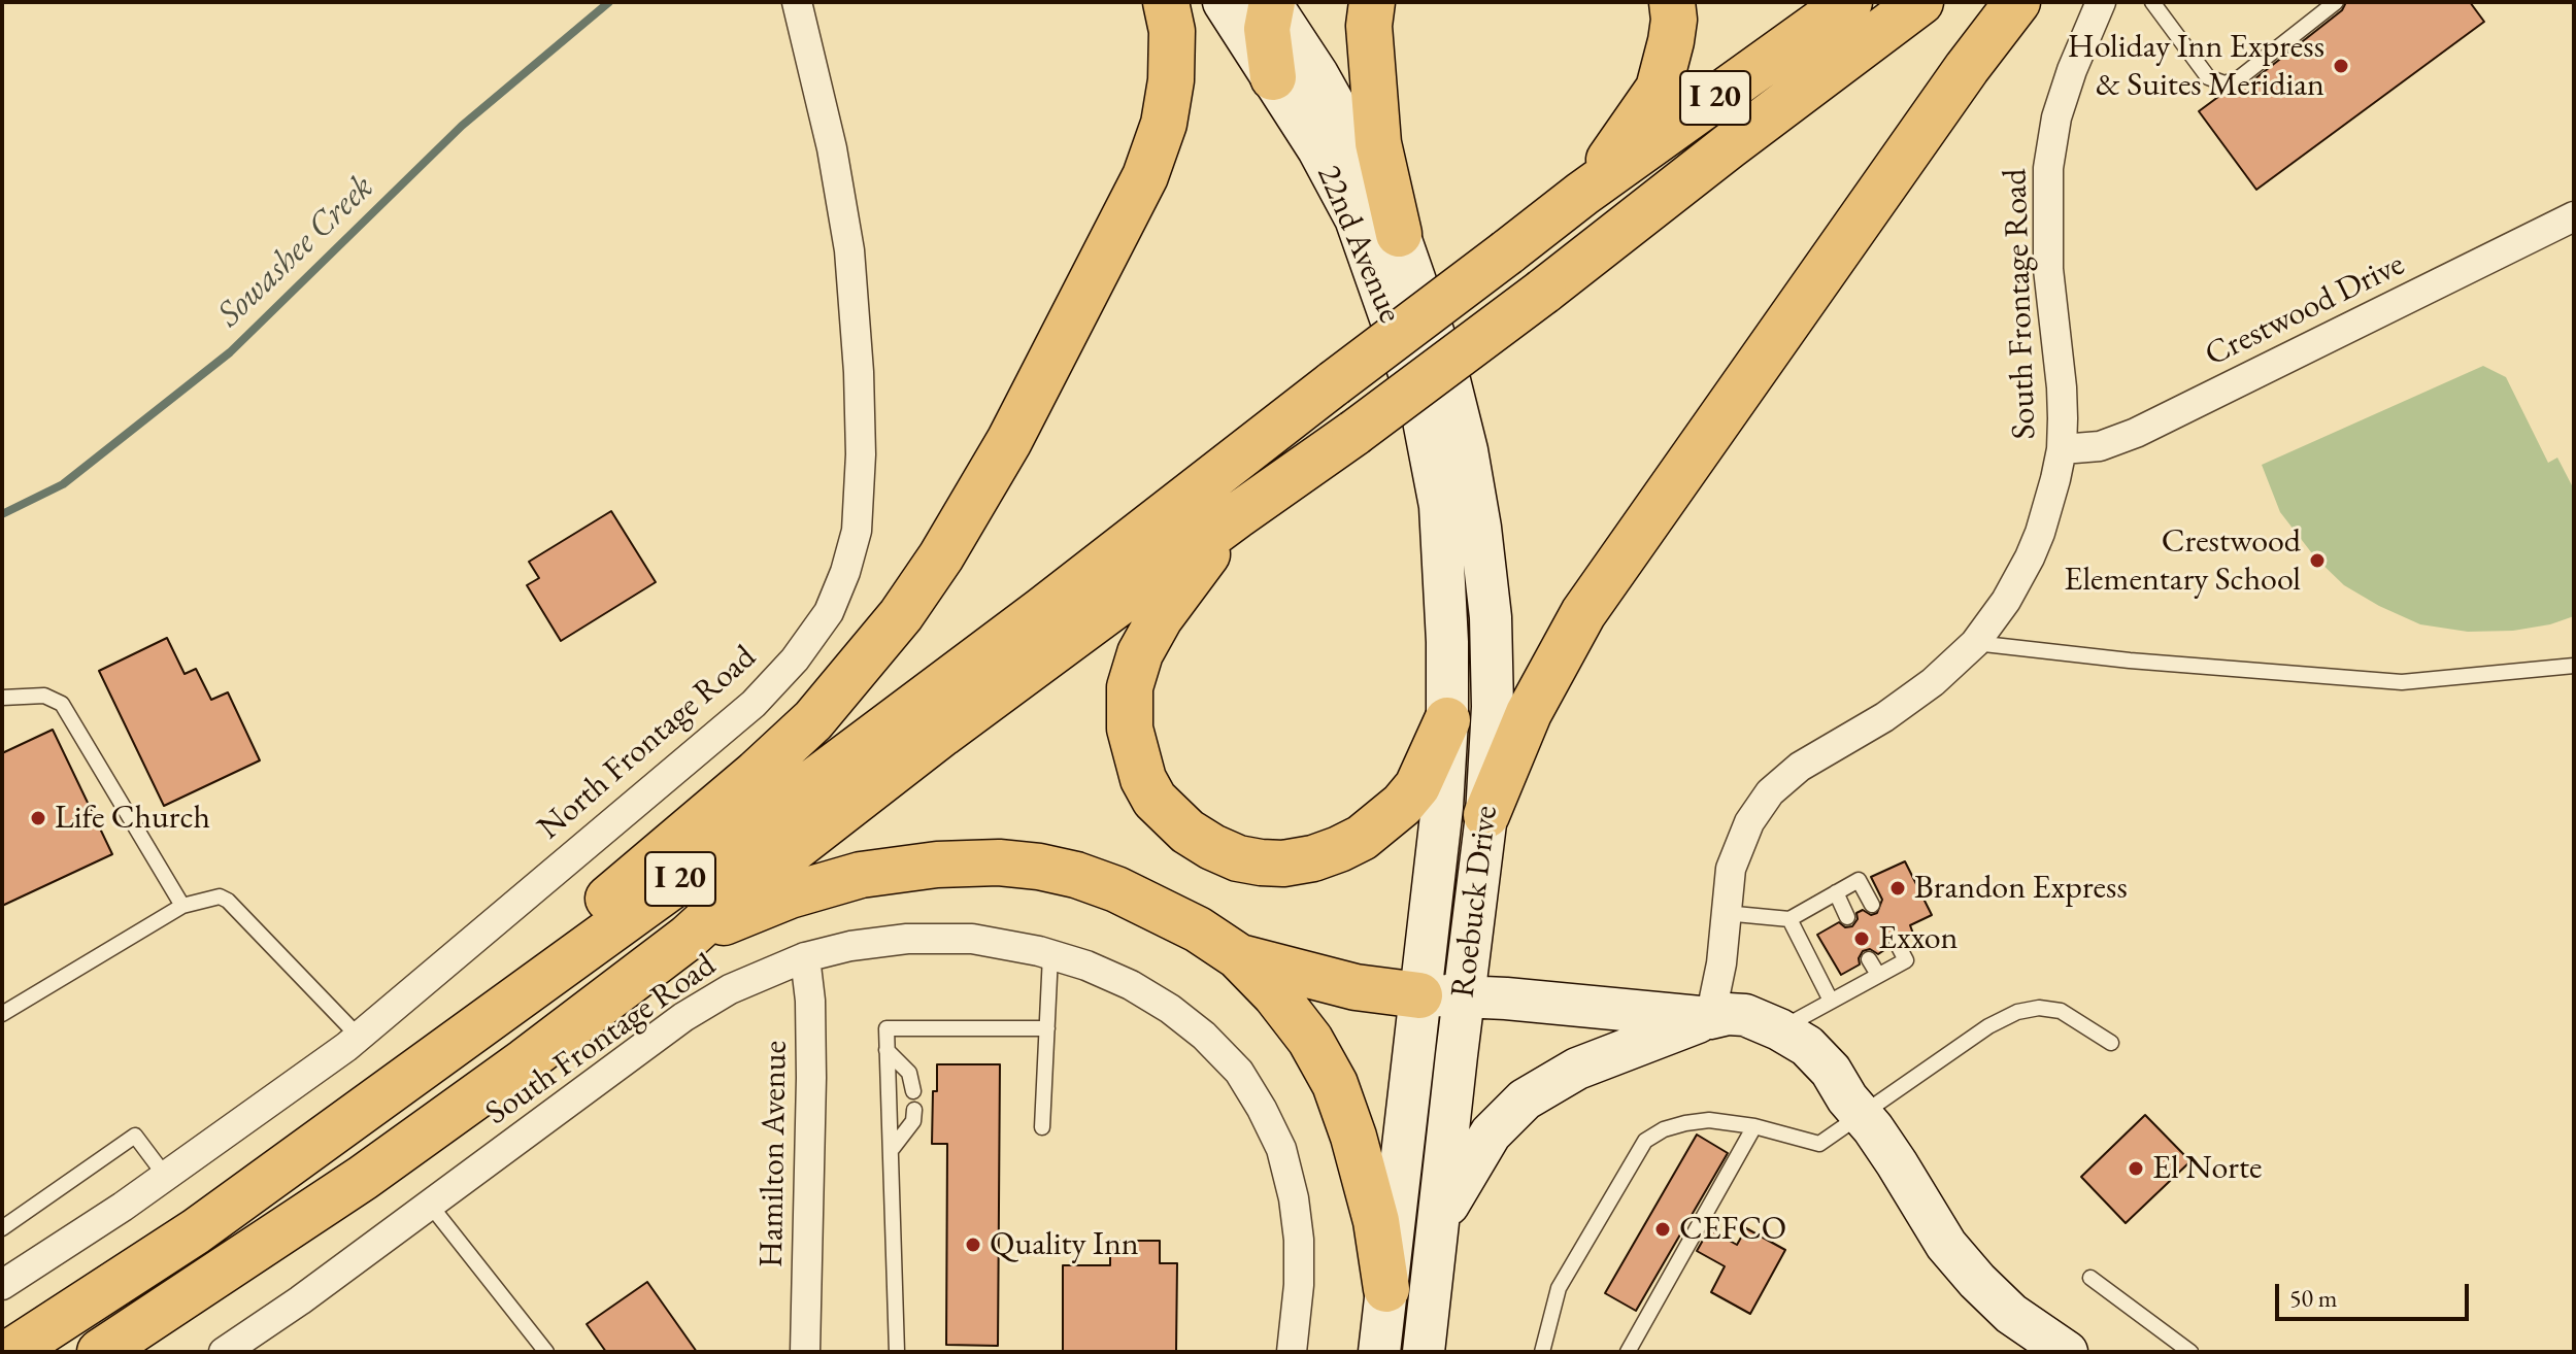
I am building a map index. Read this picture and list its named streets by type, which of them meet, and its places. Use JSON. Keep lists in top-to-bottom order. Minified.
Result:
{"streets":{"highway":["I 20"],"main road":["22nd Avenue","Roebuck Drive"],"street":["South Frontage Road","Crestwood Drive","North Frontage Road","Hamilton Avenue"]},"crossings":[["22nd Avenue","Roebuck Drive"],["South Frontage Road","Crestwood Drive"],["South Frontage Road","Hamilton Avenue"]],"water":["Sowashee Creek"],"places":["Holiday Inn Express & Suites Meridian","Crestwood Elementary School","Life Church","Brandon Express","Exxon","El Norte","CEFCO","Quality Inn"],"scale_bar":"50 m"}
